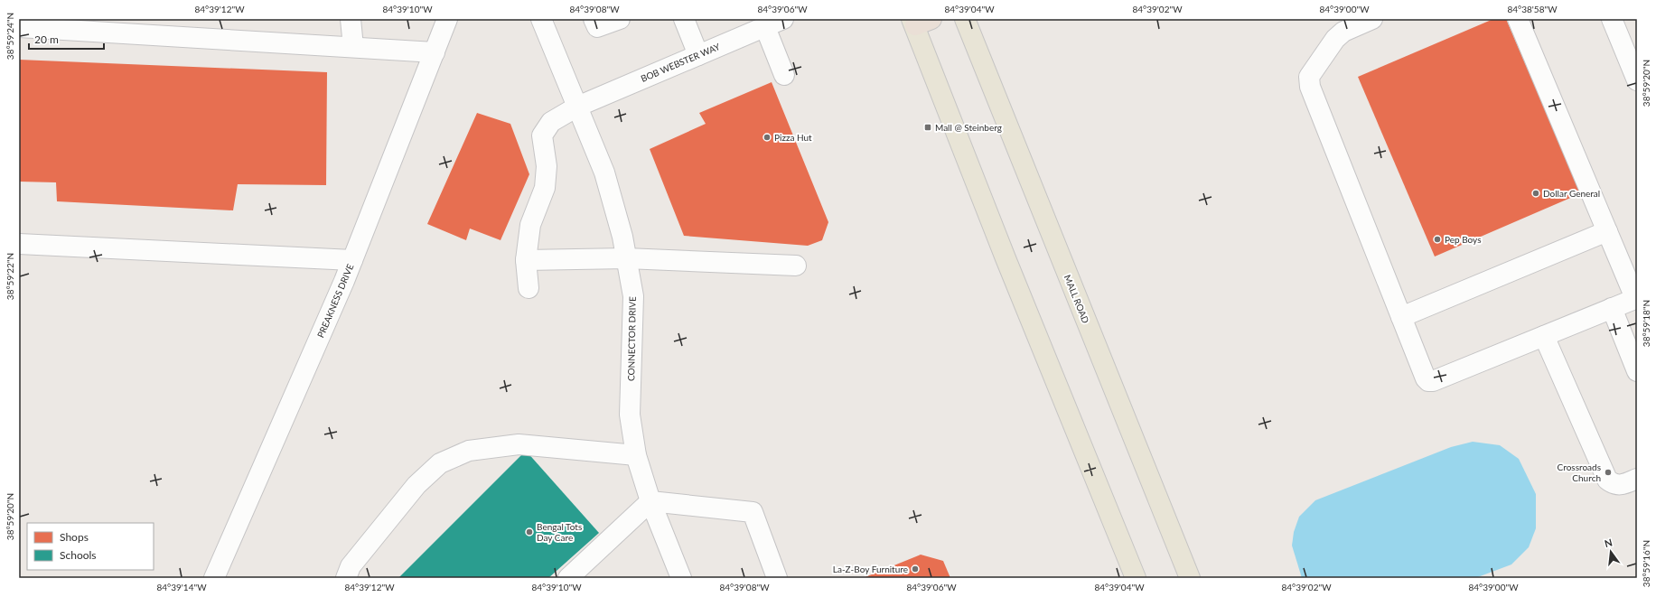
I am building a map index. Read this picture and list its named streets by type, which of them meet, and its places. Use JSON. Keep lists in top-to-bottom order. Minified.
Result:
{"streets":{"main road":["MALL ROAD"],"street":["BOB WEBSTER WAY","PREAKNESS DRIVE","CONNECTOR DRIVE"]},"crossings":[["BOB WEBSTER WAY","CONNECTOR DRIVE"]],"places":{"transit":["Mall @ Steinberg"],"other":["Pizza Hut","Dollar General","Pep Boys","Crossroads Church","Bengal Tots Day Care","La-Z-Boy Furniture"]},"legend":["Shops","Schools"],"scale_bar":"20 m","north":"top","coordinates":["84°39'12\"W","84°39'10\"W","84°39'08\"W","84°39'06\"W","84°39'04\"W","84°39'02\"W","84°39'00\"W","84°38'58\"W","38°59'24\"N","38°59'20\"N","38°59'22\"N","38°59'18\"N","38°59'16\"N","84°39'14\"W"]}
